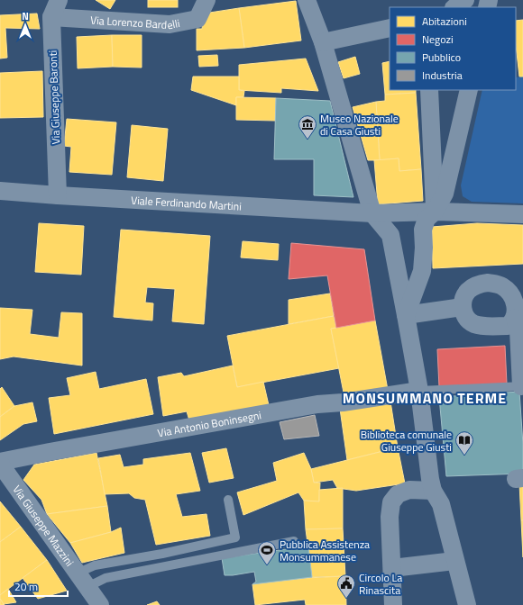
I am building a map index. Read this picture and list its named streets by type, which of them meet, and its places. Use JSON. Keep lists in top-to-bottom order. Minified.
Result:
{"streets":{"street":["Via Lorenzo Bardelli","Via Giuseppe Baronti","Viale Ferdinando Martini","Via Antonio Boninsegni","Via Giuseppe Mazzini"]},"crossings":[["Via Lorenzo Bardelli","Via Giuseppe Baronti"],["Via Giuseppe Baronti","Viale Ferdinando Martini"],["Via Antonio Boninsegni","Via Giuseppe Mazzini"]],"districts":["MONSUMMANO TERME"],"places":{"museum":["Museo Nazionale di Casa Giusti"],"library":["Biblioteca comunale Giuseppe Giusti"],"sports":["Pubblica Assistenza Monsummanese"],"public building":["Circolo La Rinascita"]},"legend":["Abitazioni","Negozi","Pubblico","Industria"],"scale_bar":"20 m","north":"top"}
